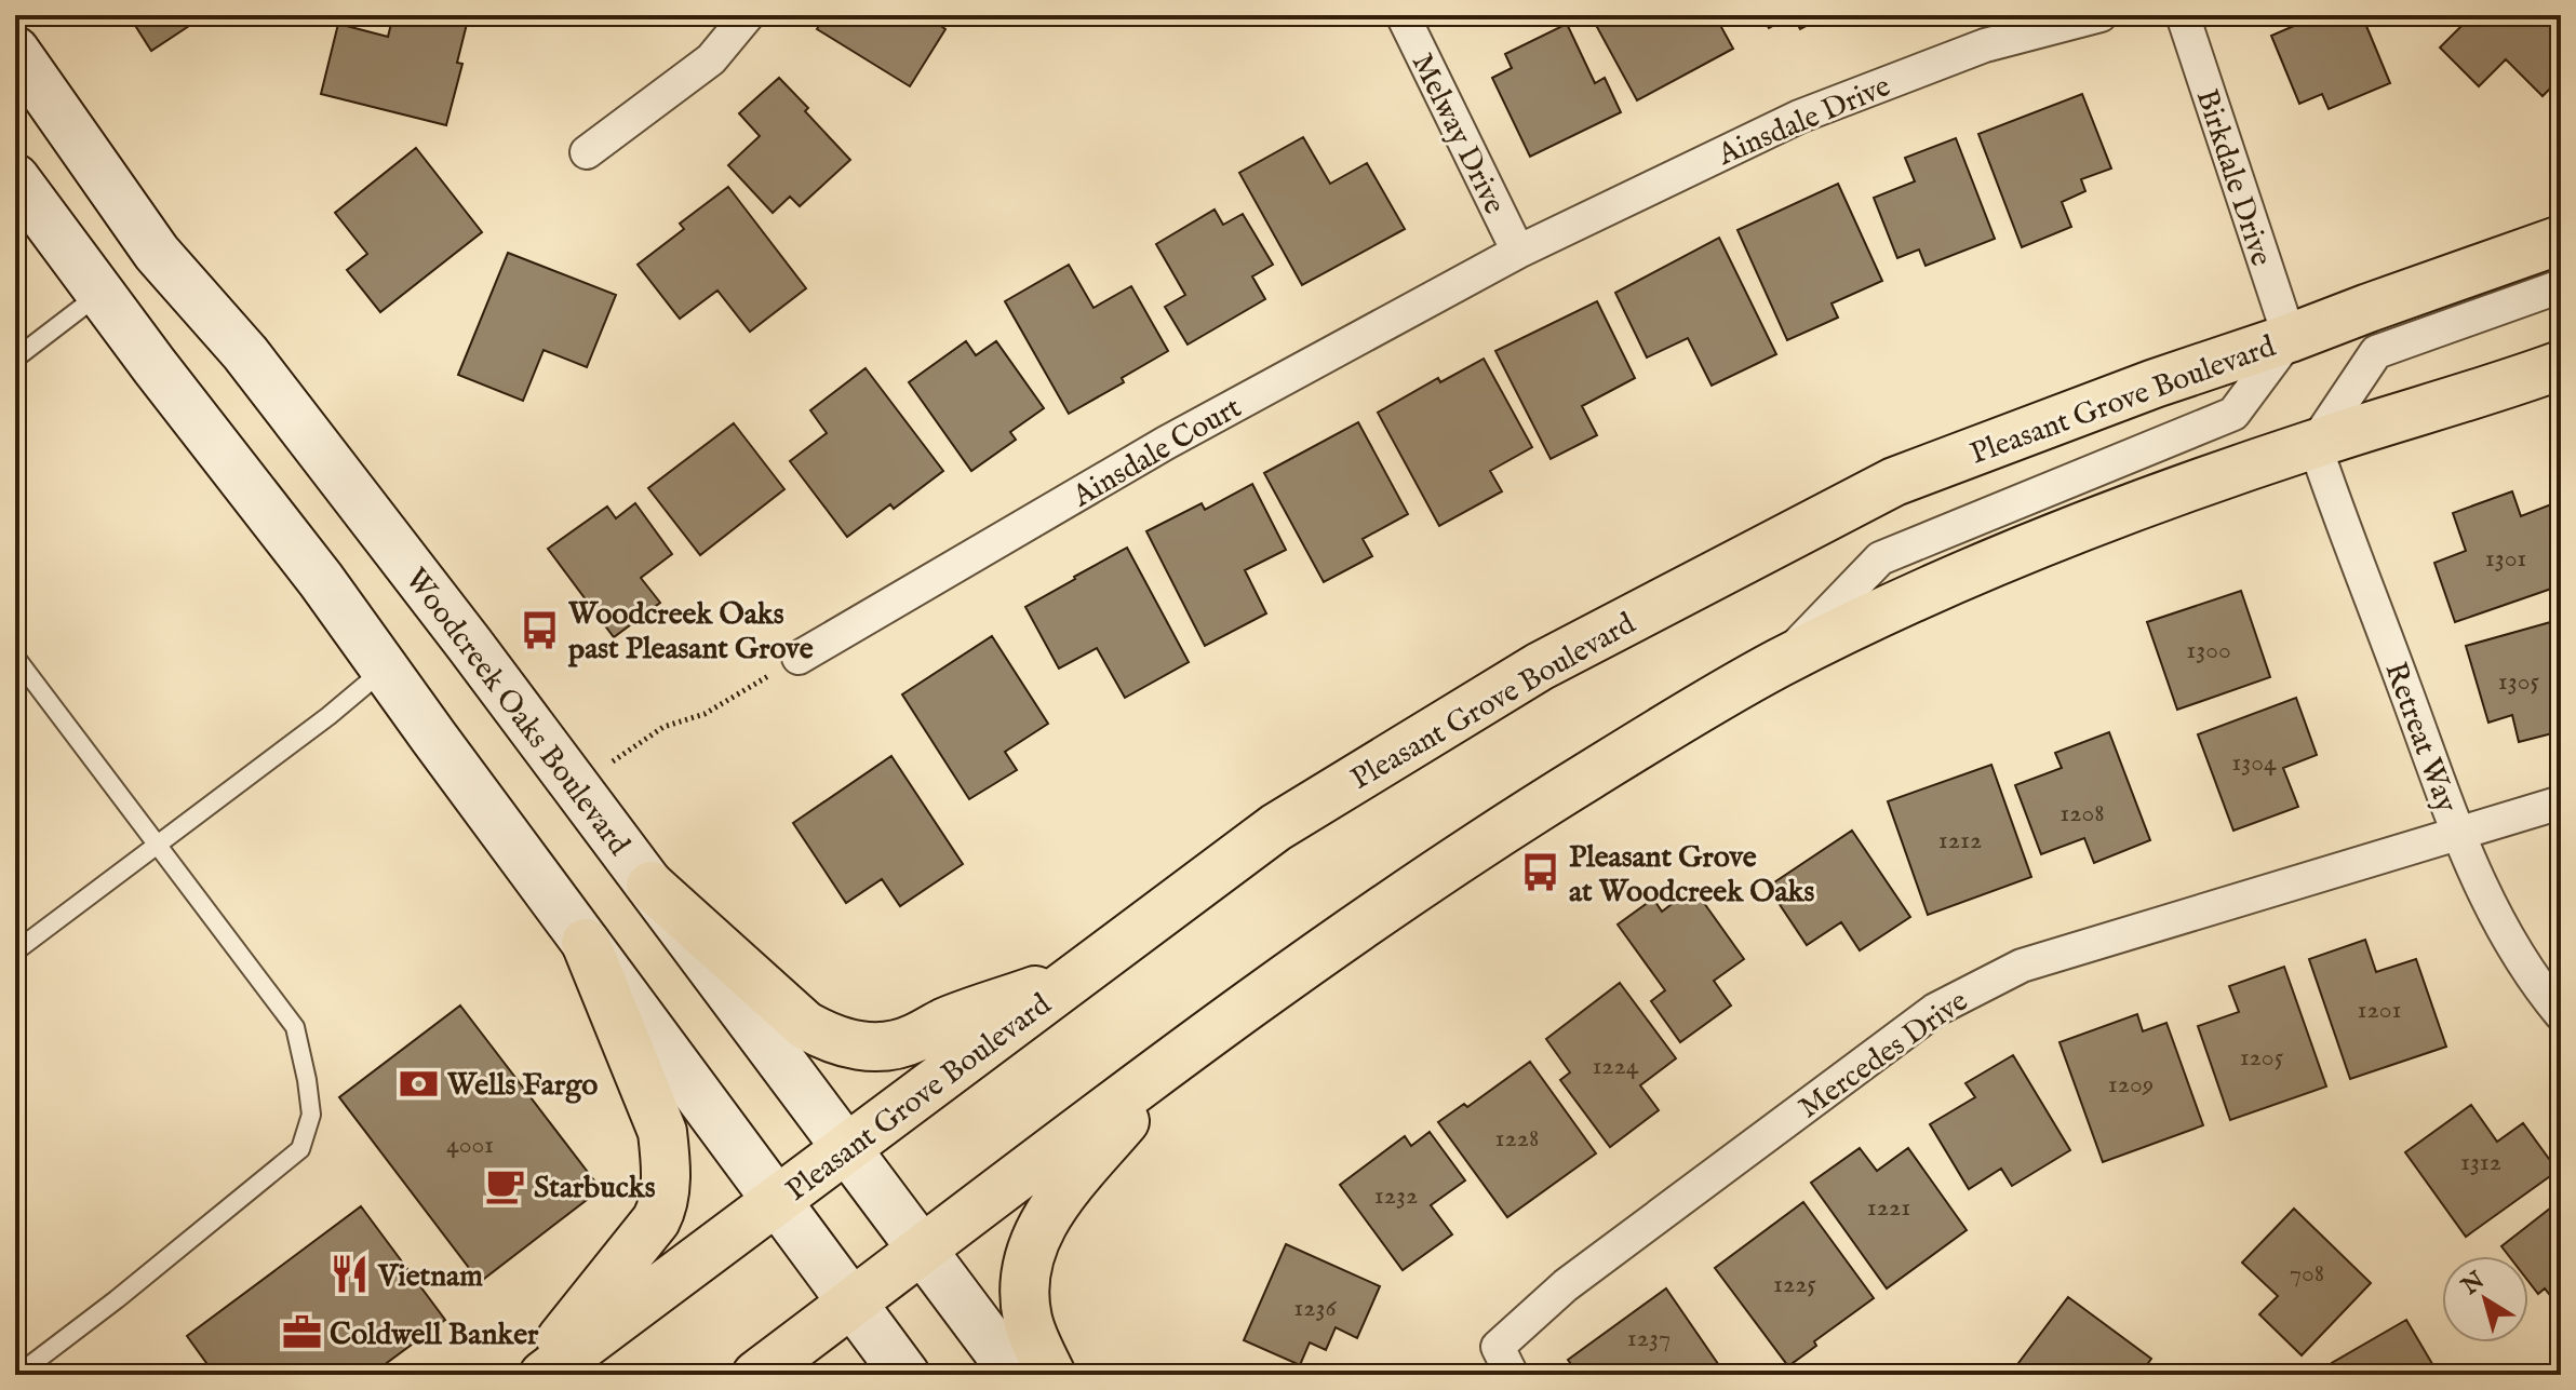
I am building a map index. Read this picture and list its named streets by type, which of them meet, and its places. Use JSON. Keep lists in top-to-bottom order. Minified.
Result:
{"streets":{"main road":["Pleasant Grove Boulevard","Woodcreek Oaks Boulevard"],"street":["Ainsdale Drive","Melway Drive","Birkdale Drive","Ainsdale Court","Retreat Way","Mercedes Drive"]},"crossings":[["Ainsdale Drive","Melway Drive"],["Ainsdale Drive","Ainsdale Court"],["Melway Drive","Ainsdale Court"],["Birkdale Drive","Pleasant Grove Boulevard"],["Pleasant Grove Boulevard","Woodcreek Oaks Boulevard"],["Retreat Way","Mercedes Drive"]],"places":{"bus stop":["Woodcreek Oaks past Pleasant Grove","Pleasant Grove at Woodcreek Oaks"],"bank":["Wells Fargo"],"cafe":["Starbucks"],"restaurant":["Vietnam"],"office":["Coldwell Banker"]},"house_numbers":["1301","1300","1305","1304","1208","1212","1201","1205","1224","1209","1228","4001","1312","1232","1221","708","1225","1236","1237"],"north":"top left"}
